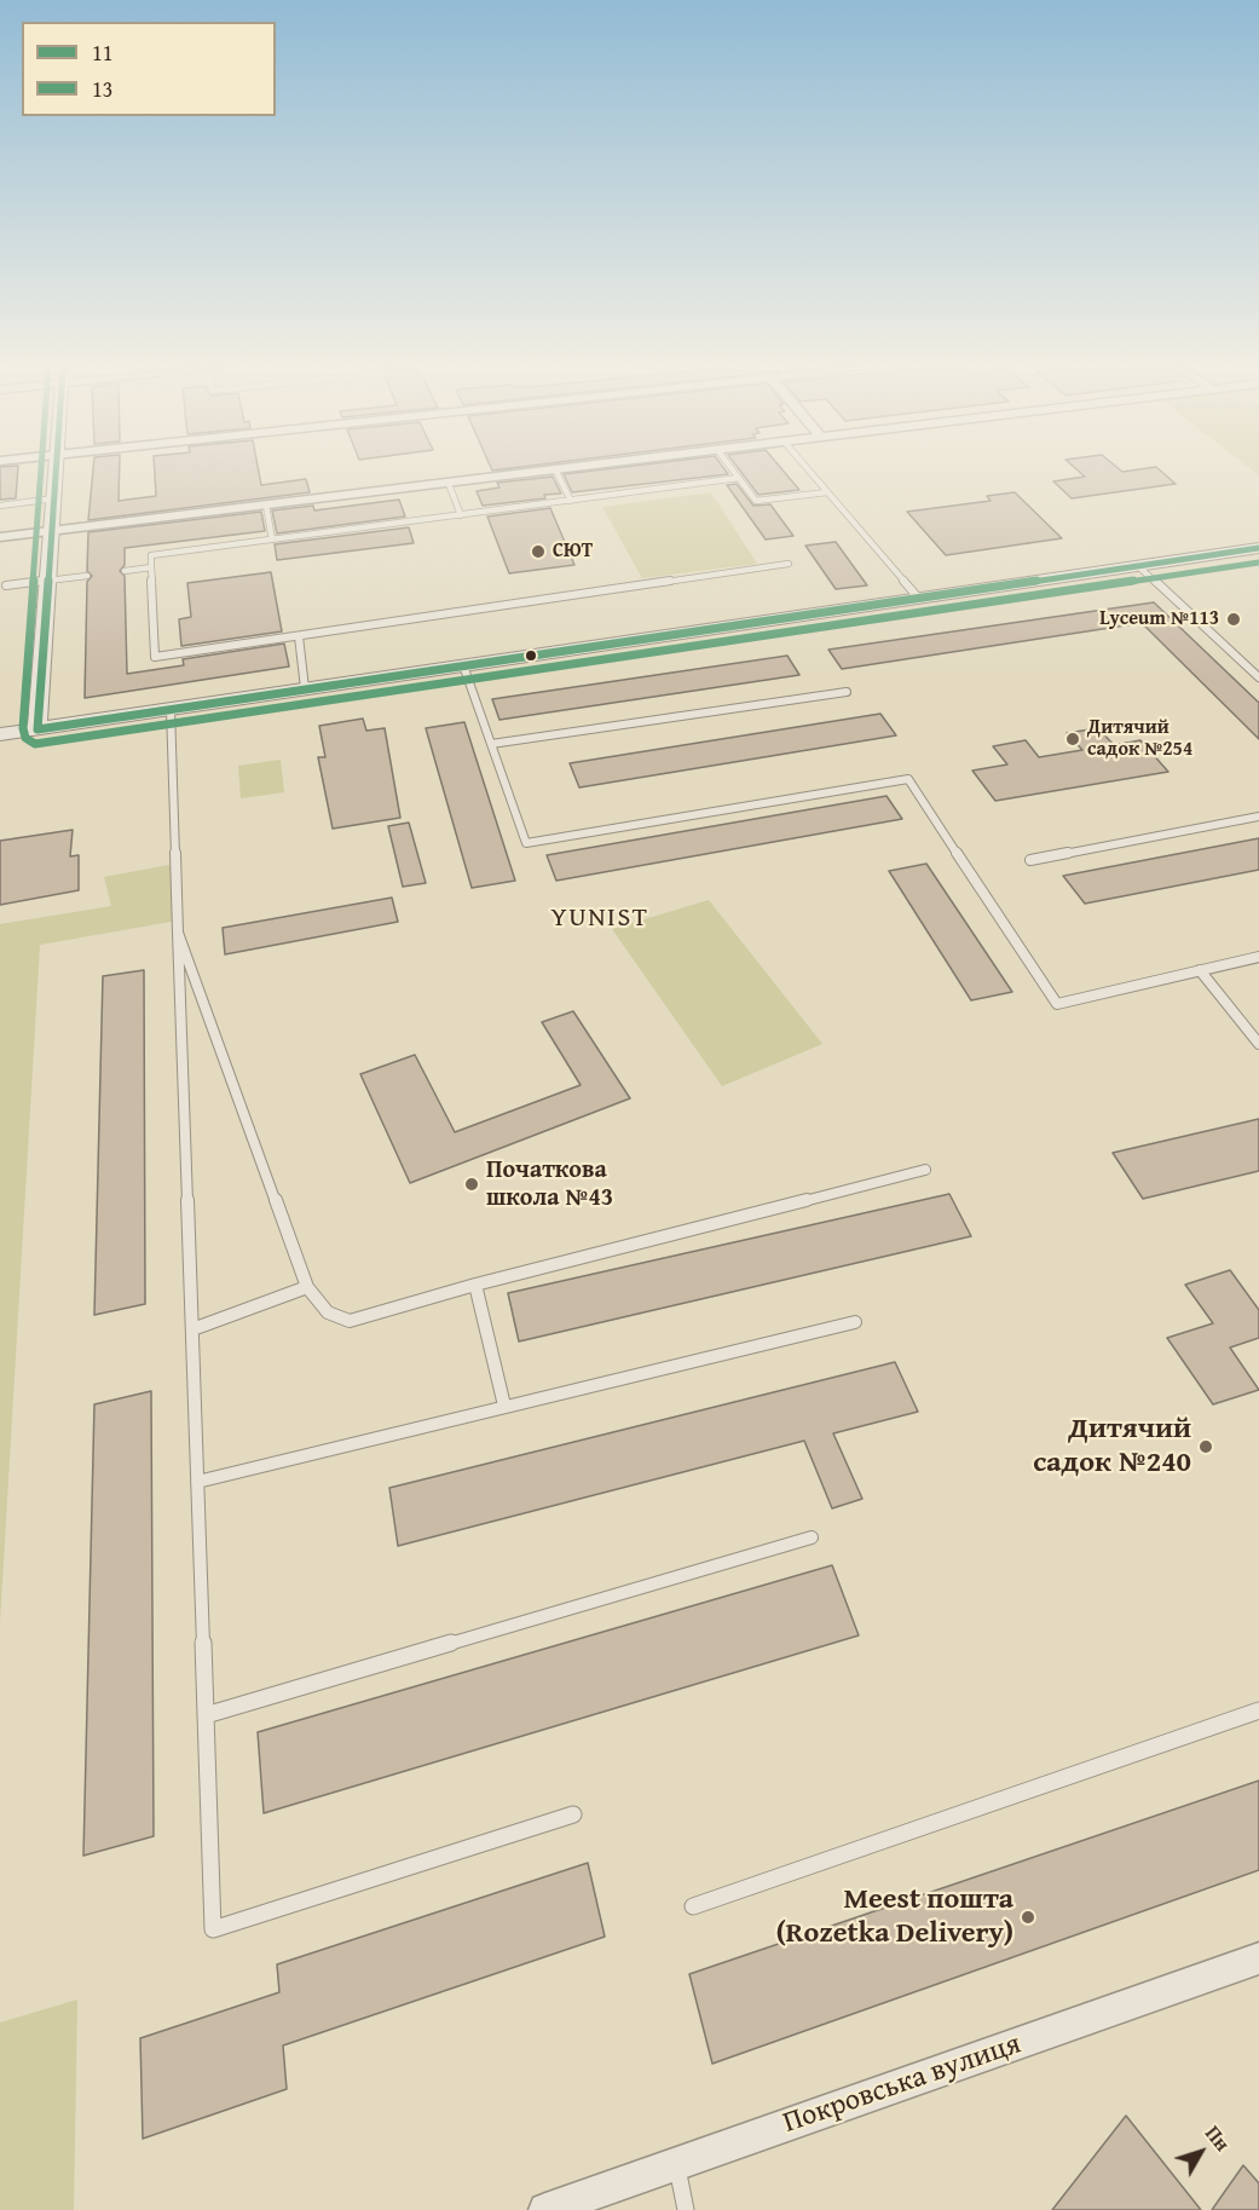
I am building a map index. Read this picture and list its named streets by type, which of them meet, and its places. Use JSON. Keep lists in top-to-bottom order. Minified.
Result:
{"streets":{"street":["Покровська вулиця"]},"districts":["YUNIST"],"places":["СЮТ","Lyceum №113","Дитячий садок №254","Початкова школа №43","Дитячий садок №240","Meest пошта (Rozetka Delivery)"],"lines":["transit line 11","transit line 13"],"legend":["11","13"],"north":"top right"}
